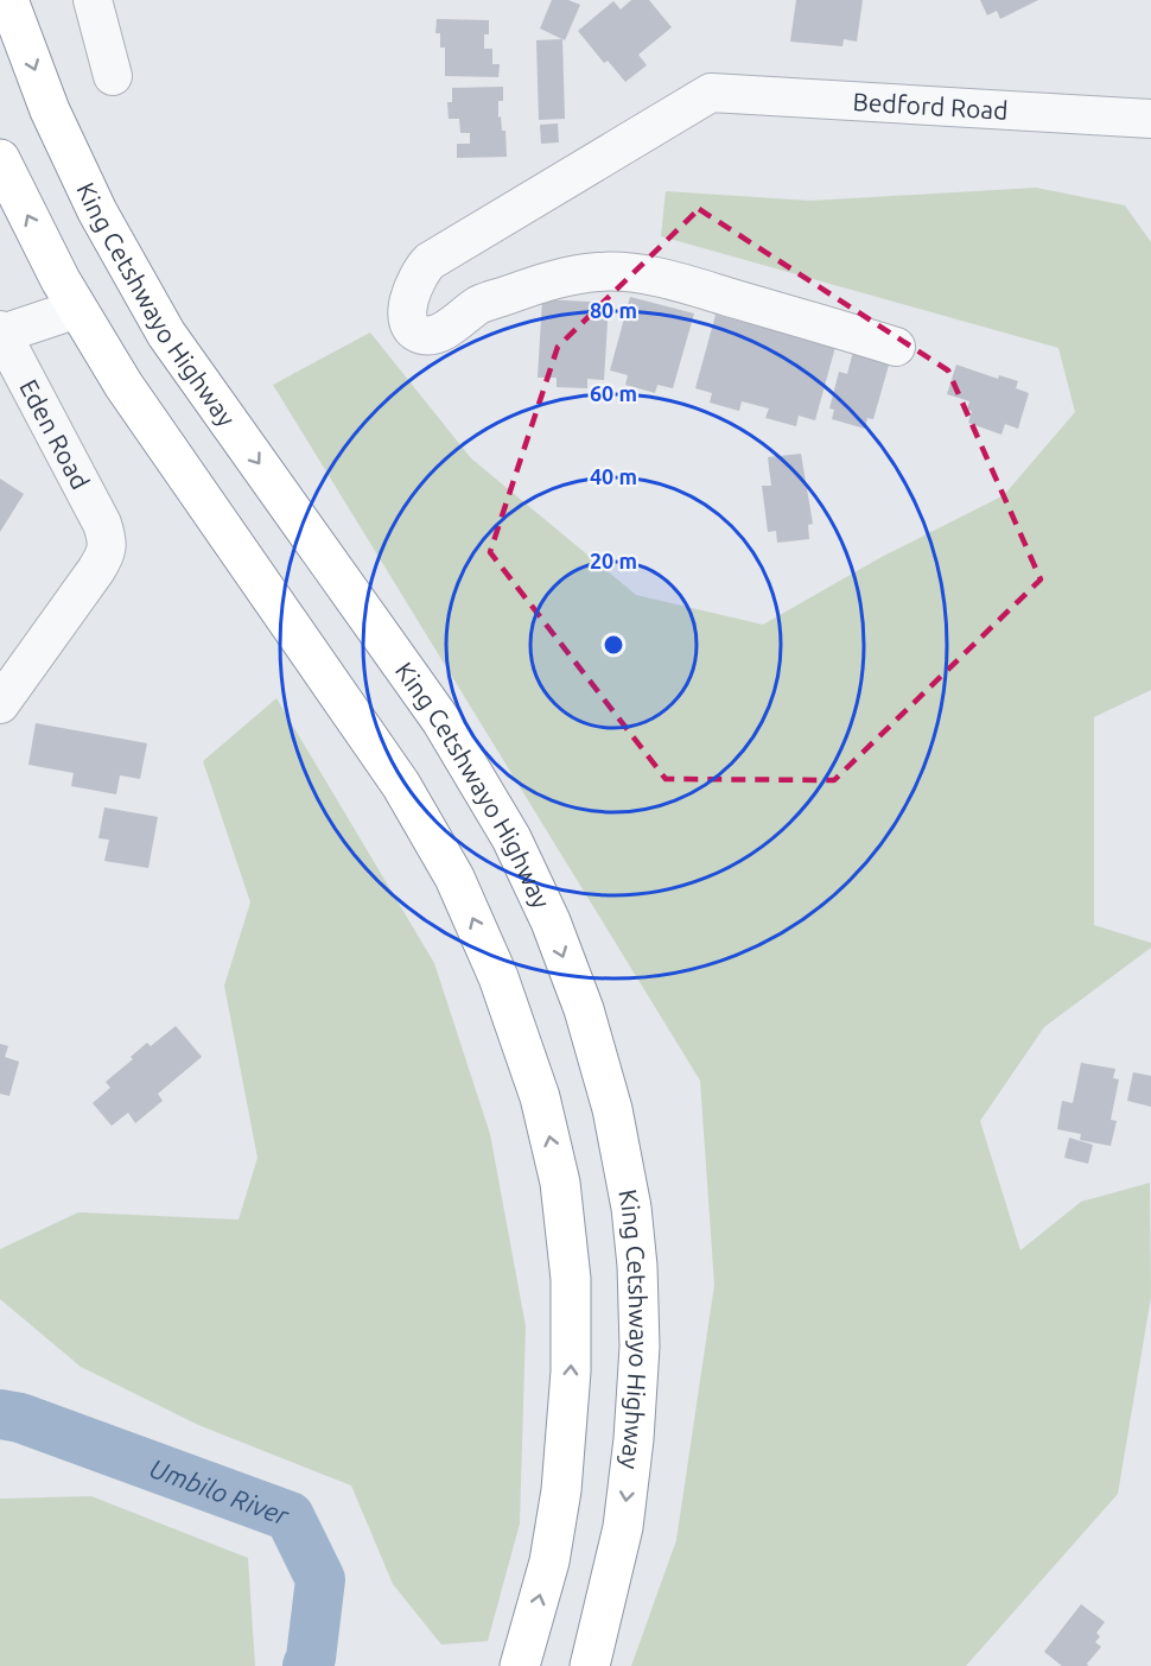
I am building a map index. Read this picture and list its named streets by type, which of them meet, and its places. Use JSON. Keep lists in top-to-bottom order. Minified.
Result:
{"streets":{"highway":["King Cetshwayo Highway"],"street":["Bedford Road","Eden Road"]},"water":["Umbilo River"],"rings":["80 m","60 m","40 m","20 m"]}
